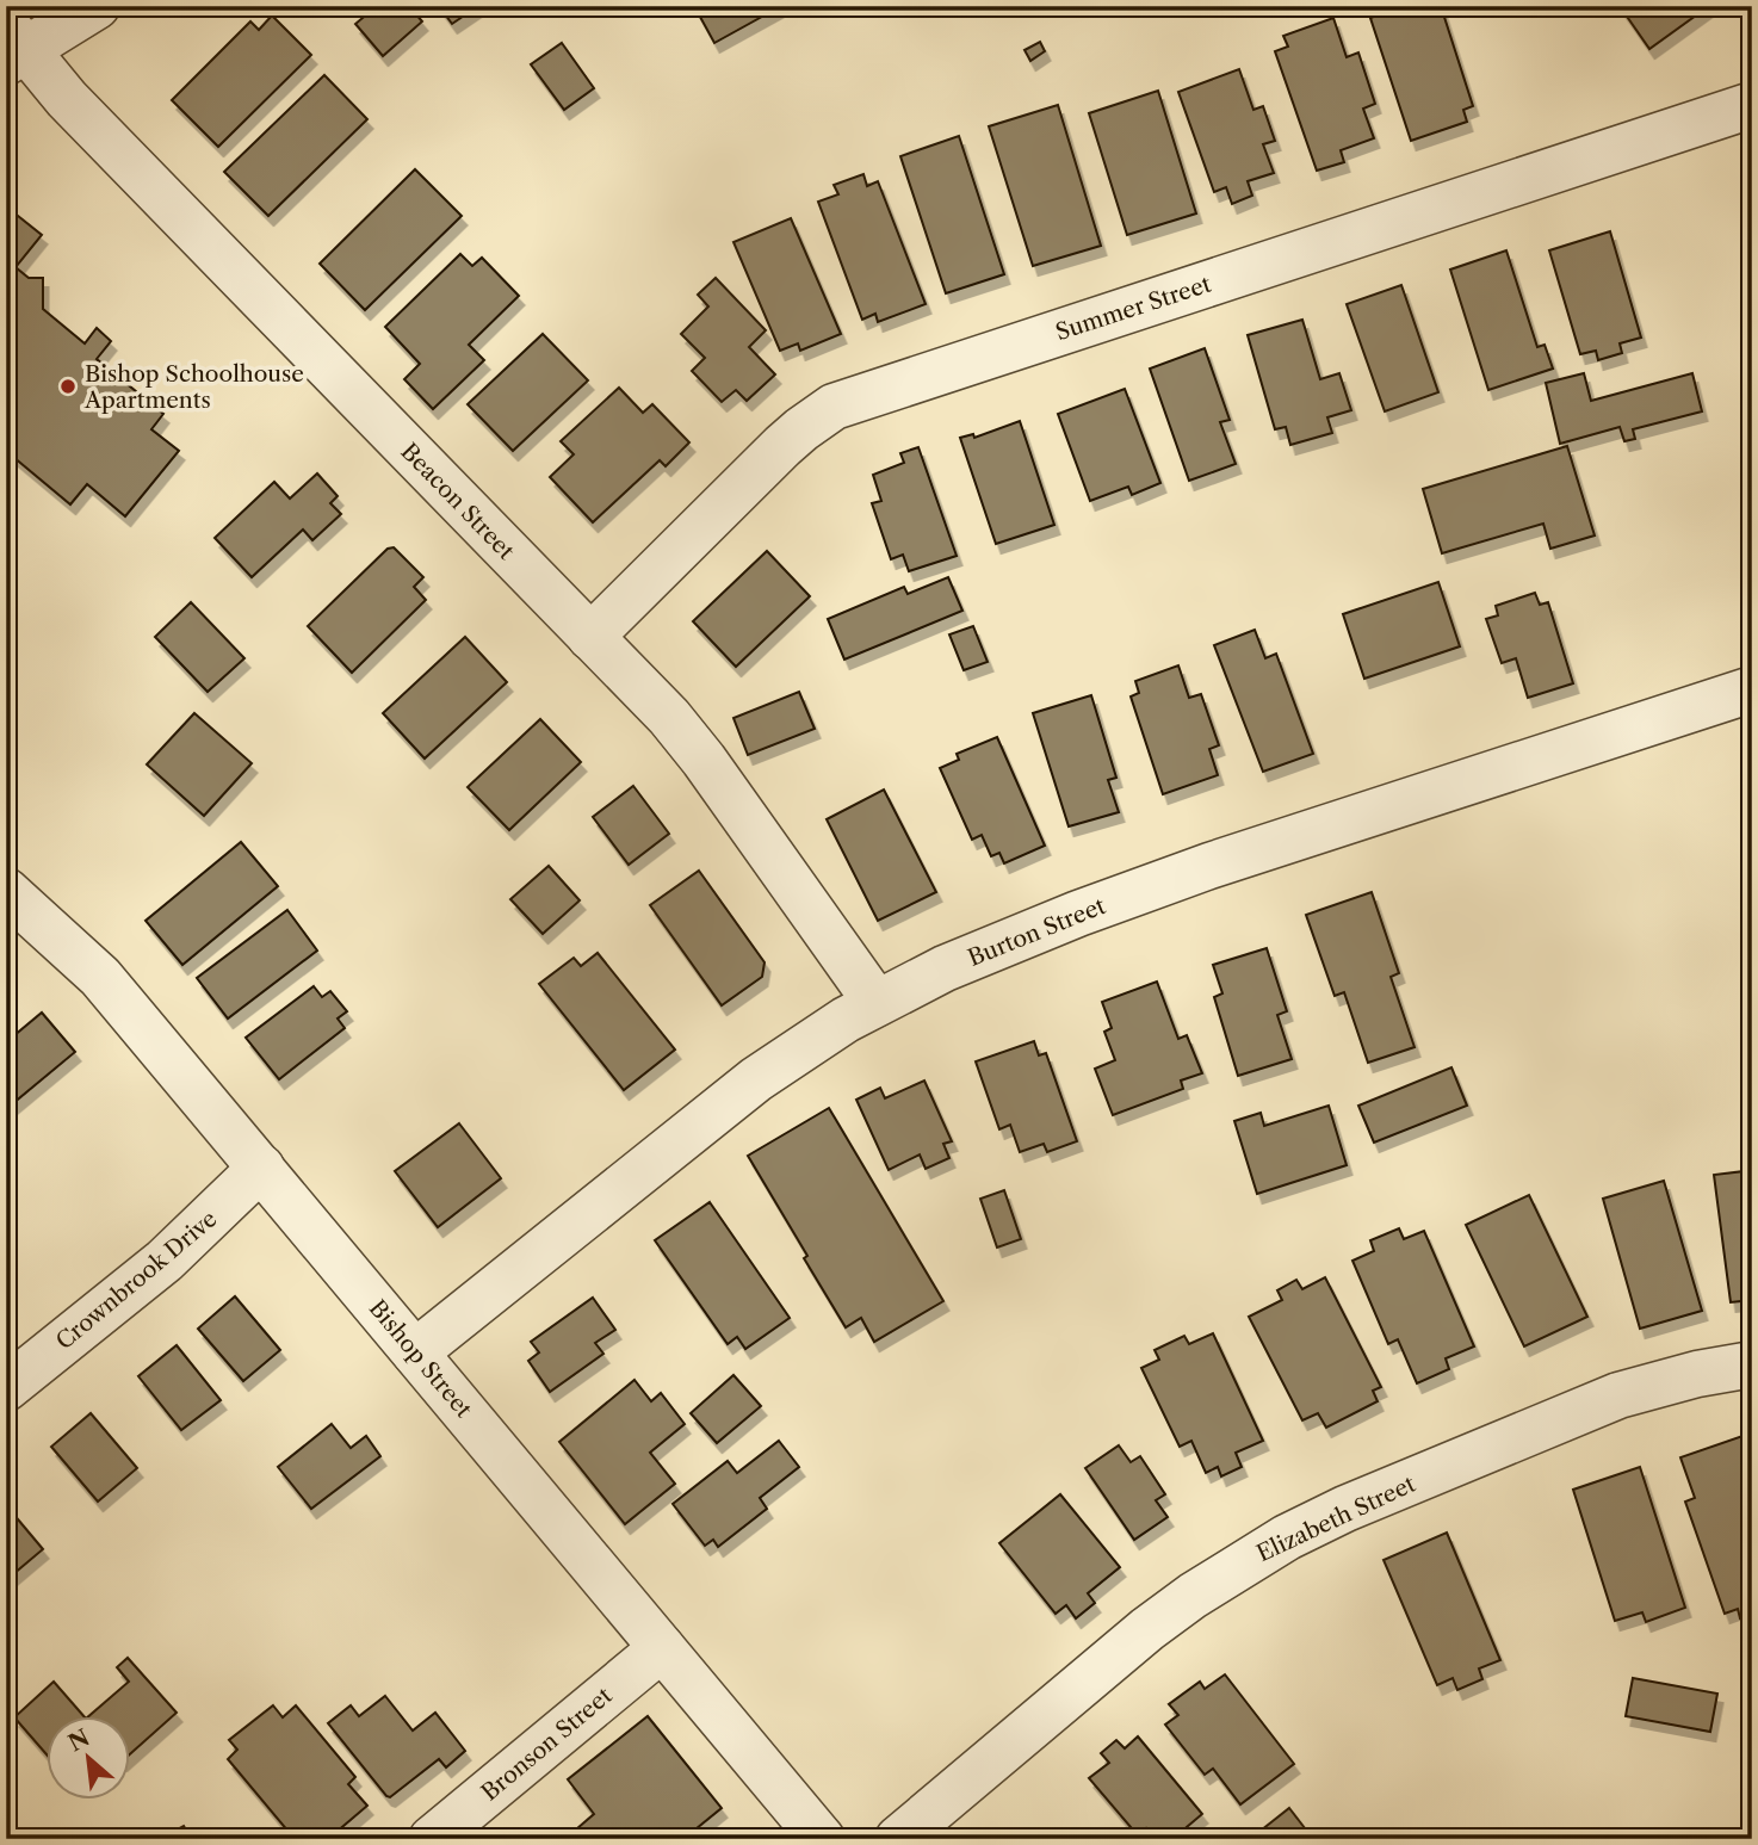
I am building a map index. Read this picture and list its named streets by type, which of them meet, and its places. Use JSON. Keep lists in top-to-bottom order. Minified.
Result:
{"streets":{"street":["Summer Street","Beacon Street","Burton Street","Crownbrook Drive","Bishop Street","Elizabeth Street","Bronson Street"]},"crossings":[["Summer Street","Beacon Street"],["Beacon Street","Burton Street"],["Burton Street","Bishop Street"],["Crownbrook Drive","Bishop Street"],["Bishop Street","Bronson Street"]],"places":["Bishop Schoolhouse Apartments"],"north":"top left"}
